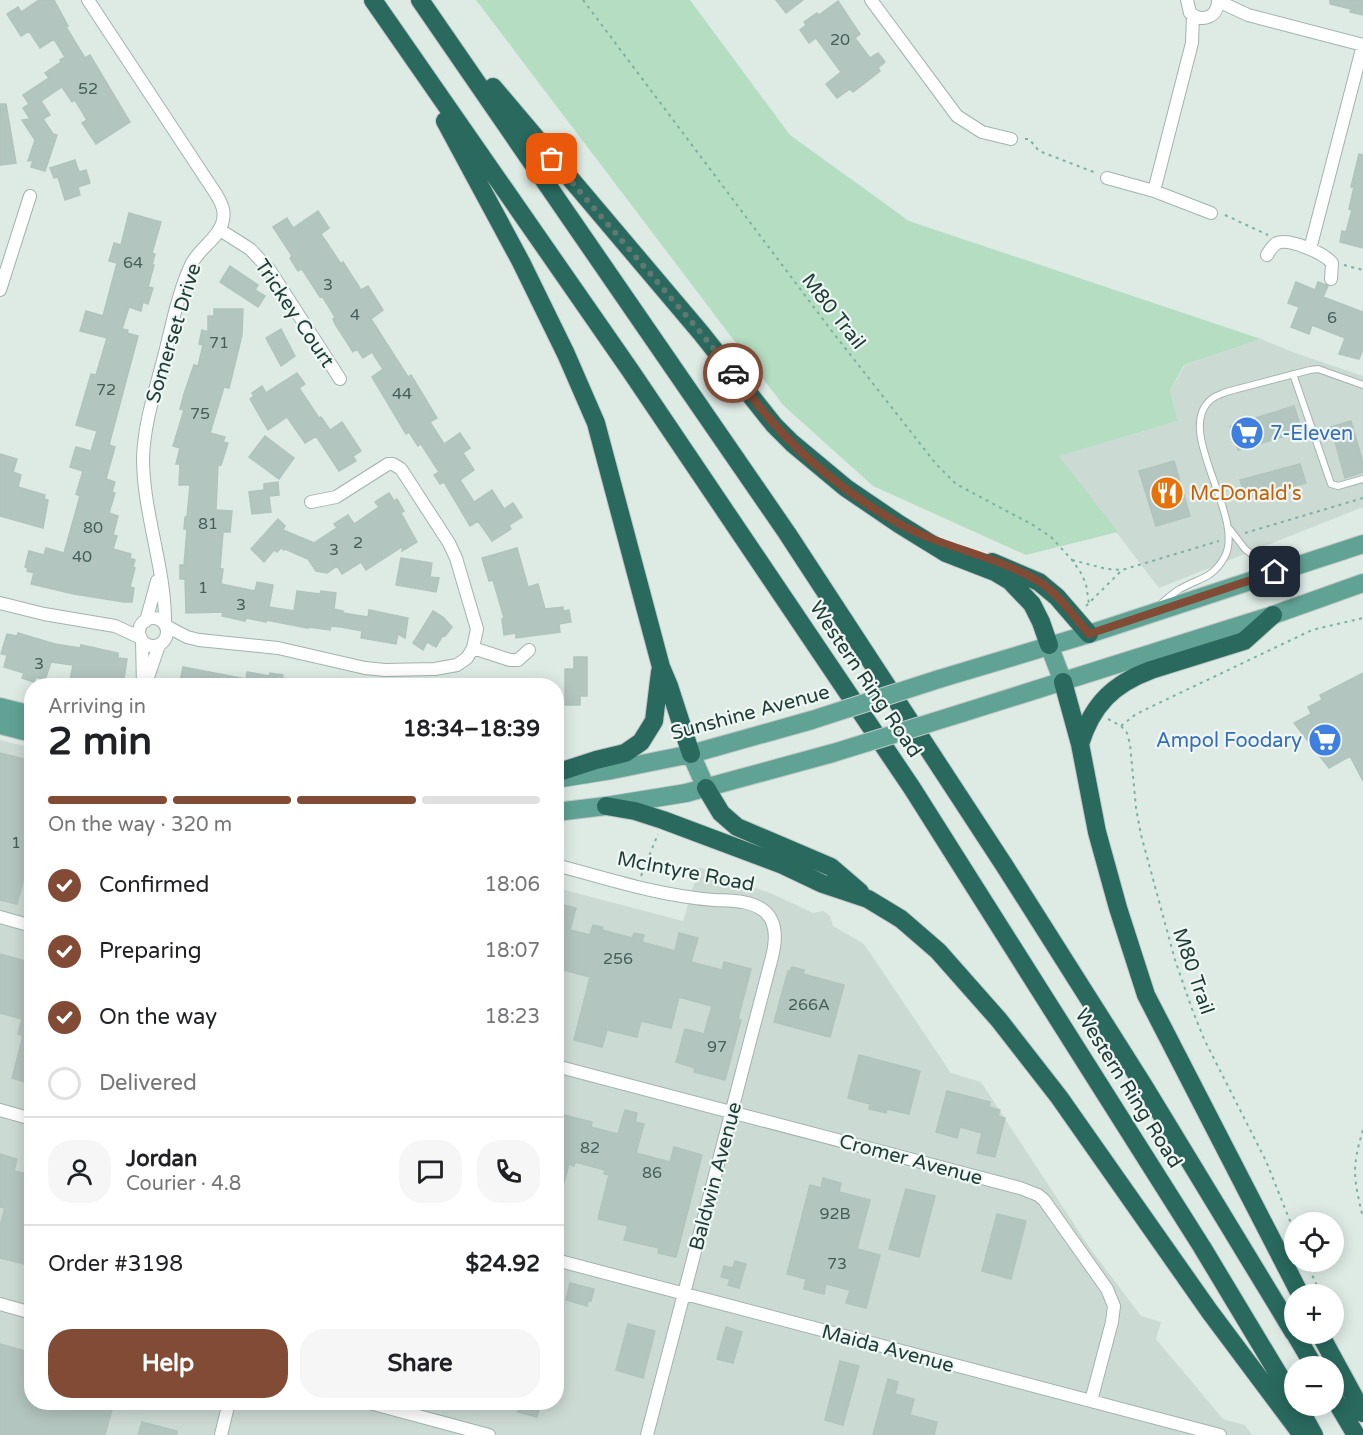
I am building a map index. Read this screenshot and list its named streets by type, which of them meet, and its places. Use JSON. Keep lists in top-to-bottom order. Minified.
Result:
{"streets":{"highway":["Western Ring Road"],"main road":["Sunshine Avenue"],"street":["Trickey Court","Somerset Drive","McIntyre Road","Cromer Avenue","Baldwin Avenue","Maida Avenue"],"path":["M80 Trail"]},"crossings":[["Trickey Court","Somerset Drive"],["McIntyre Road","Baldwin Avenue"],["Cromer Avenue","Baldwin Avenue"],["Cromer Avenue","Maida Avenue"],["Baldwin Avenue","Maida Avenue"]],"places":{"supermarket":["7-Eleven","Ampol Foodary"],"restaurant":["McDonald's"]},"house_numbers":["20","52","64","3","4","6","71","72","44","75","81","80","2","3","40","1","3","3","1","256","266A","97","82","86","92B","73"],"page":{"heading":["2 min","Arriving in","18:34–18:39"],"panel":["Jordan","Courier · 4.8","Order #3198","$24.92"],"bar":"On the way · 320 m","list":[["Confirmed","18:06"],["Preparing","18:07"],["On the way","18:23"],"Delivered"],"map_buttons":["+","−"],"buttons":["Help","Share"]}}
